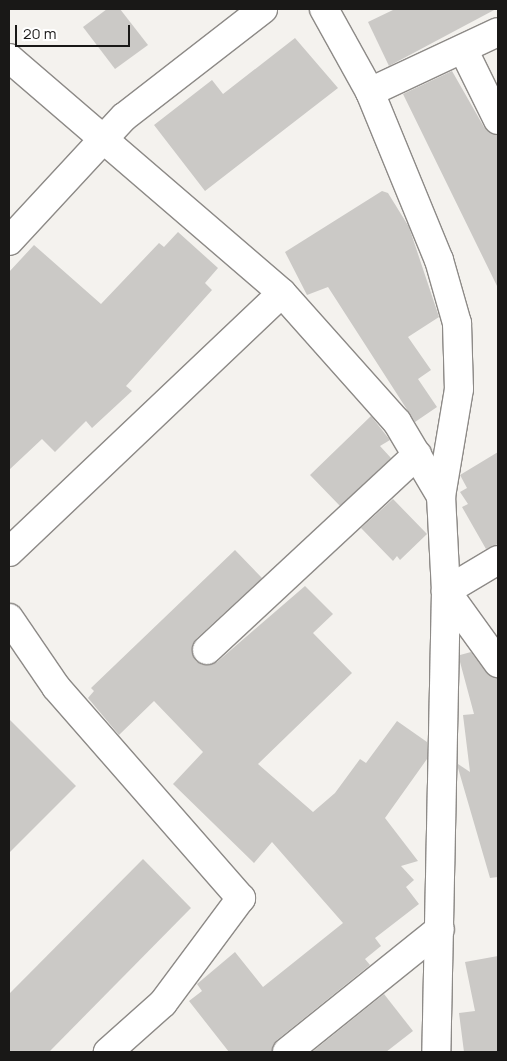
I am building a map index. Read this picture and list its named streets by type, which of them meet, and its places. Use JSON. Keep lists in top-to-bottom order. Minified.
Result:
{"scale_bar":"20 m"}
